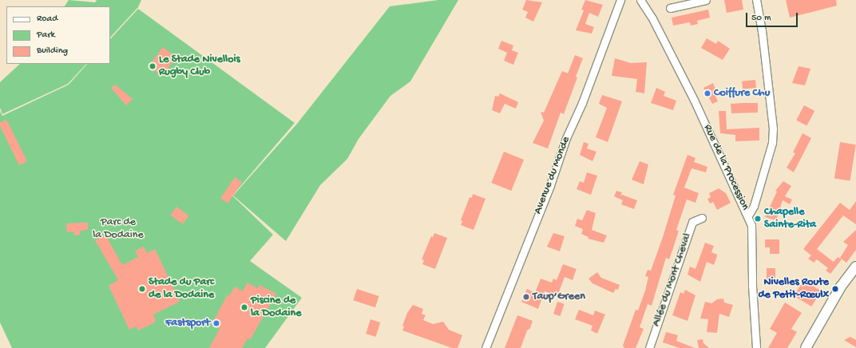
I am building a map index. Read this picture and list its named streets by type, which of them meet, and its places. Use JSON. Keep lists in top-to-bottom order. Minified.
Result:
{"streets":{"street":["Rue de la Procession","Avenue du Monde","Allée du Mont Cheval"]},"parks":["Parc de la Dodaine"],"places":["Le Stade Nivellois Rugby Club","Coiffure Chu","Chapelle Sainte-Rita","Stade du Parc de la Dodaine","Nivelles Route de Petit-Rœulx","Taup’Green","Piscine de la Dodaine","Fastsport"],"legend":["Road","Park","Building"],"scale_bar":"50 m"}
